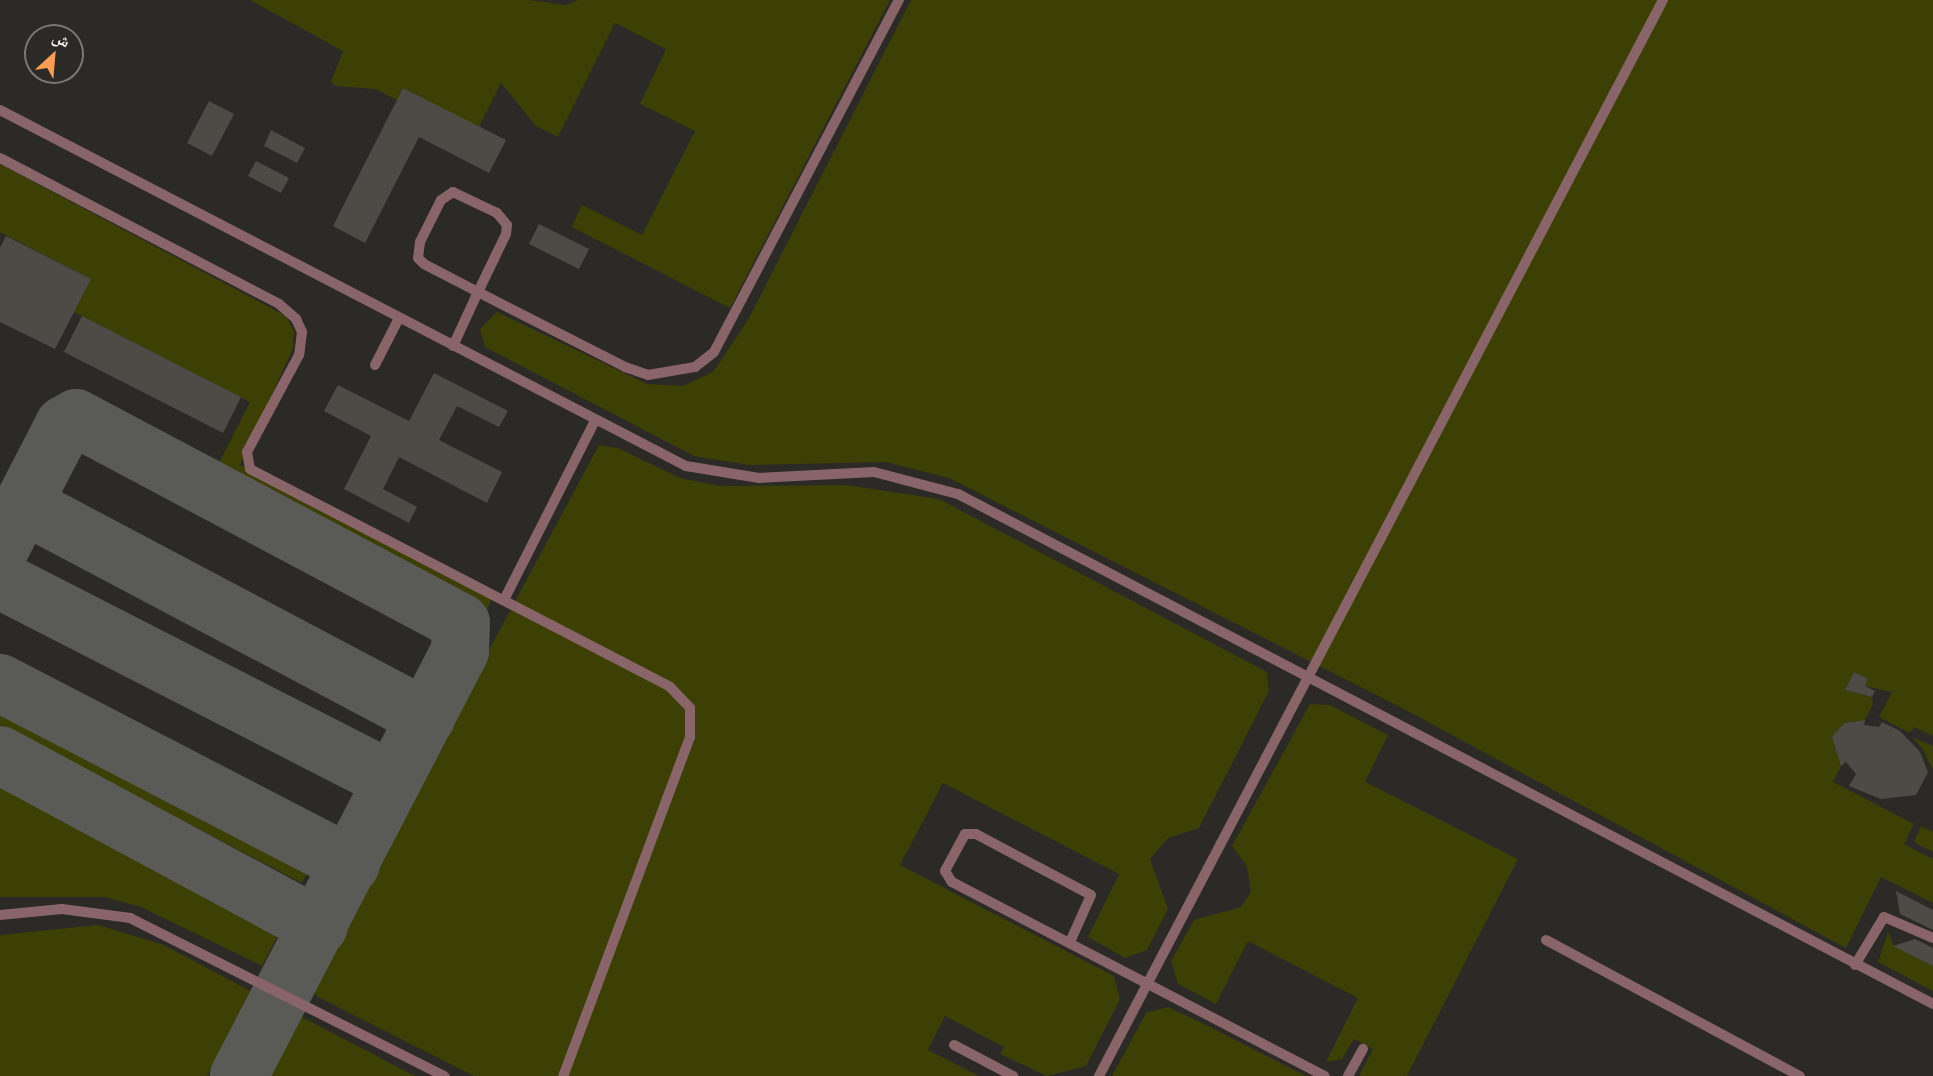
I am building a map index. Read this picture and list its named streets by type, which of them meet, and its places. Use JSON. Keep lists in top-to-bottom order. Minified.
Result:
{"north":"top right"}
